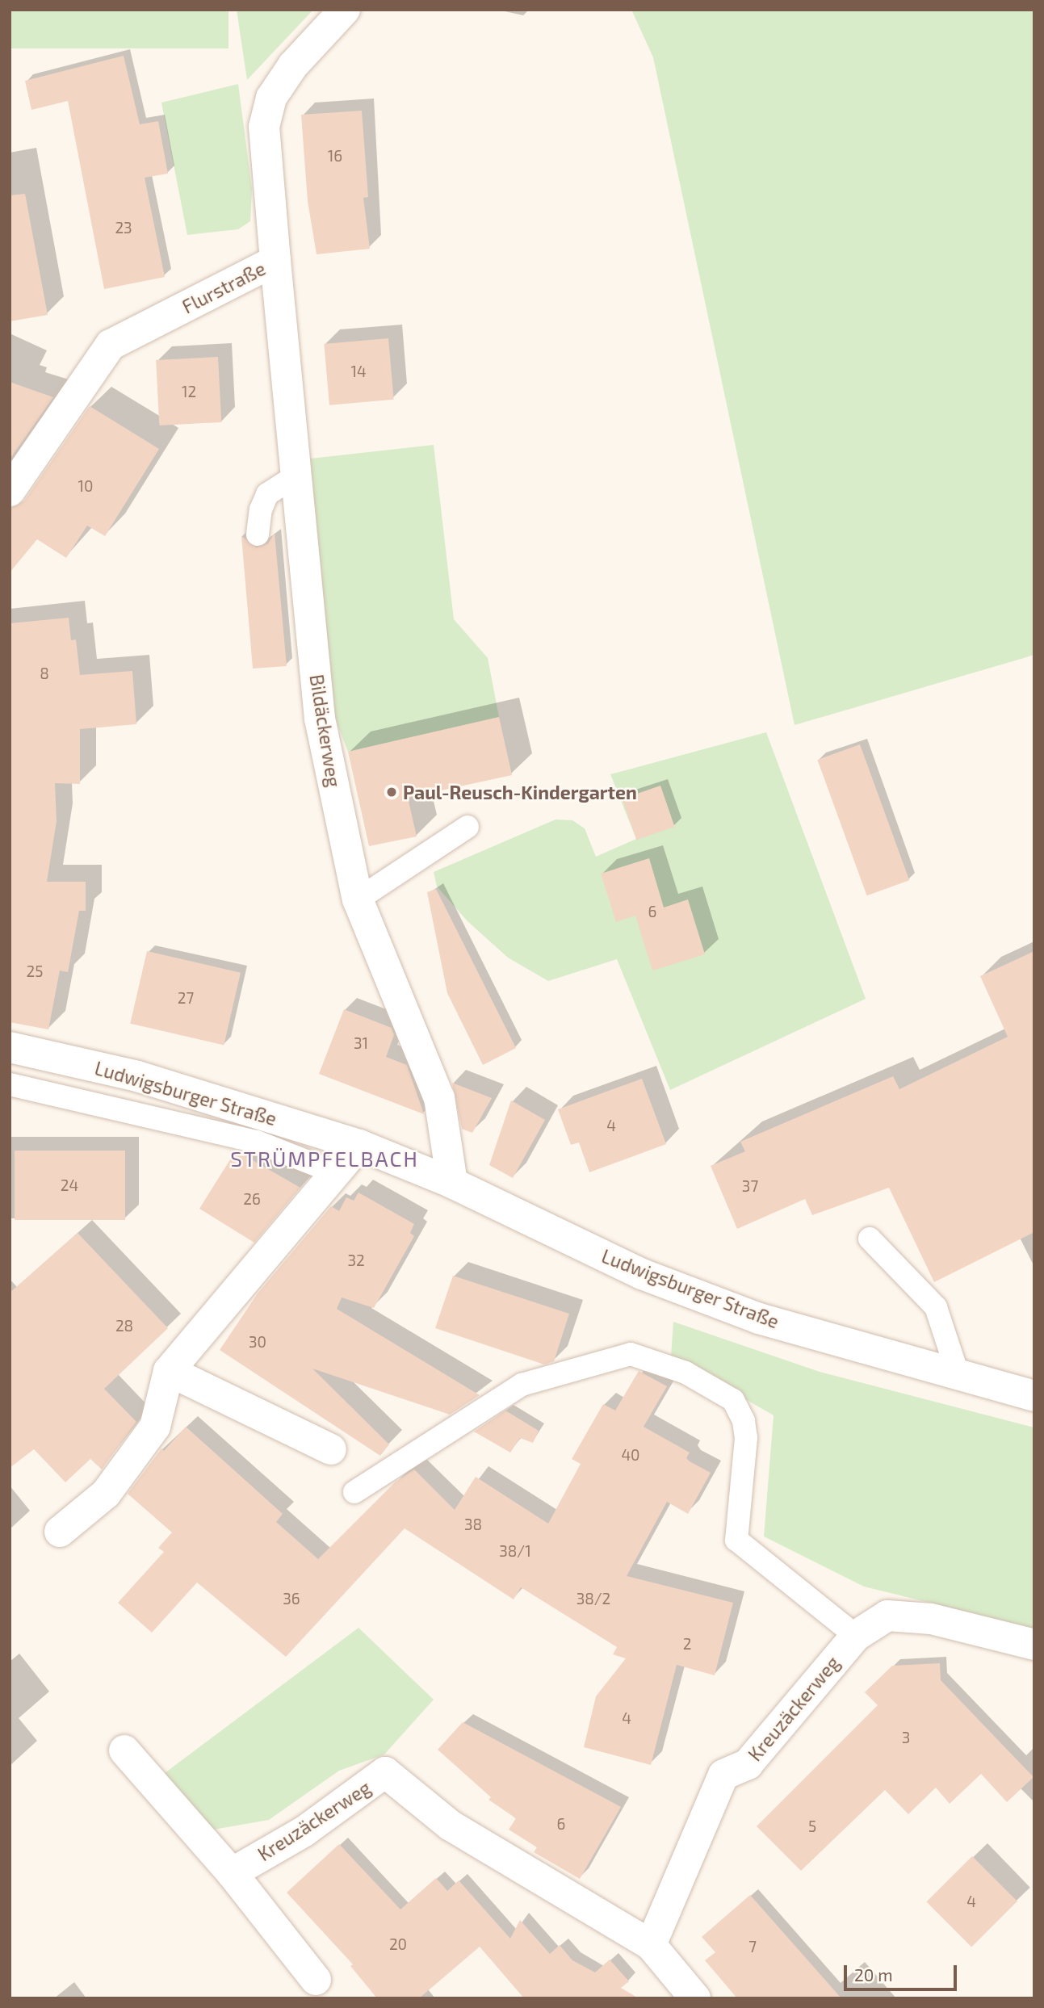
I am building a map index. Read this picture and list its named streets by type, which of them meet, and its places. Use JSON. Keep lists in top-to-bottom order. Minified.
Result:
{"streets":{"street":["Flurstraße","Bildäckerweg","Ludwigsburger Straße","Kreuzäckerweg"]},"crossings":[["Flurstraße","Bildäckerweg"],["Bildäckerweg","Ludwigsburger Straße"]],"districts":["STRÜMPFELBACH"],"places":["Paul-Reusch-Kindergarten"],"house_numbers":["16","23","14","12","10","8","6","25","27","31","4","24","37","26","32","28","30","40","38","38/1","36","38/2","2","4","3","6","5","4","20","7"],"scale_bar":"20 m"}
